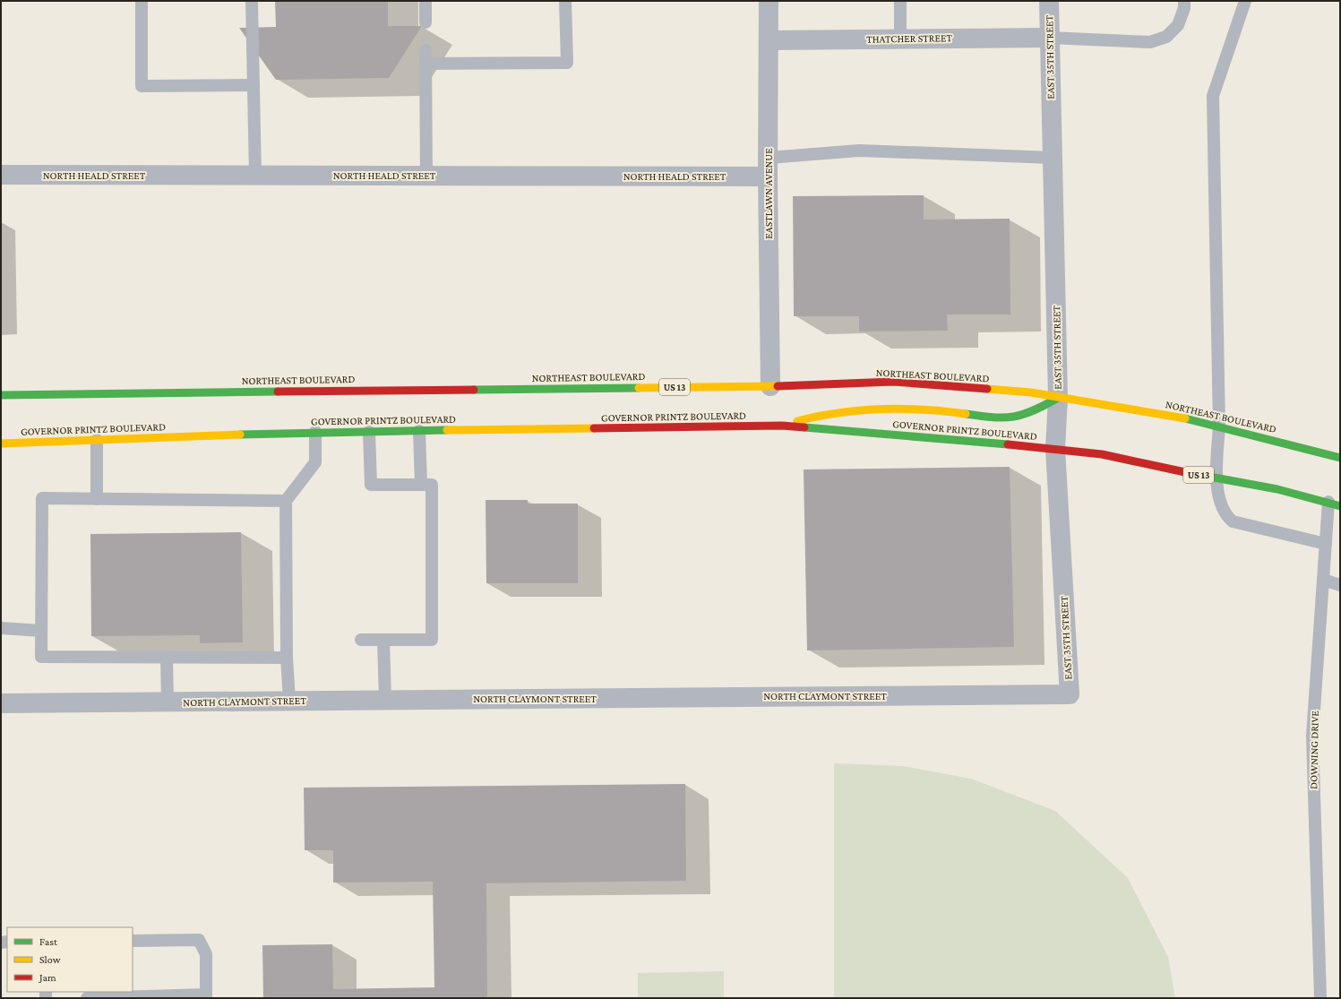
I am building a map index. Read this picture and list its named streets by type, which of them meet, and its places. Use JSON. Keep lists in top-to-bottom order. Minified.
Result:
{"streets":{"main road":["NORTHEAST BOULEVARD","US 13","GOVERNOR PRINTZ BOULEVARD"],"street":["THATCHER STREET","EAST 35TH STREET","NORTH HEALD STREET","EASTLAWN AVENUE","NORTH CLAYMONT STREET"],"lane":["DOWNING DRIVE"]},"crossings":[["THATCHER STREET","EAST 35TH STREET"],["THATCHER STREET","EASTLAWN AVENUE"],["EAST 35TH STREET","NORTHEAST BOULEVARD"],["EAST 35TH STREET","GOVERNOR PRINTZ BOULEVARD"],["EAST 35TH STREET","NORTH CLAYMONT STREET"],["NORTH HEALD STREET","EASTLAWN AVENUE"],["EASTLAWN AVENUE","NORTHEAST BOULEVARD"],["GOVERNOR PRINTZ BOULEVARD","DOWNING DRIVE"]],"legend":["Fast","Slow","Jam"]}
